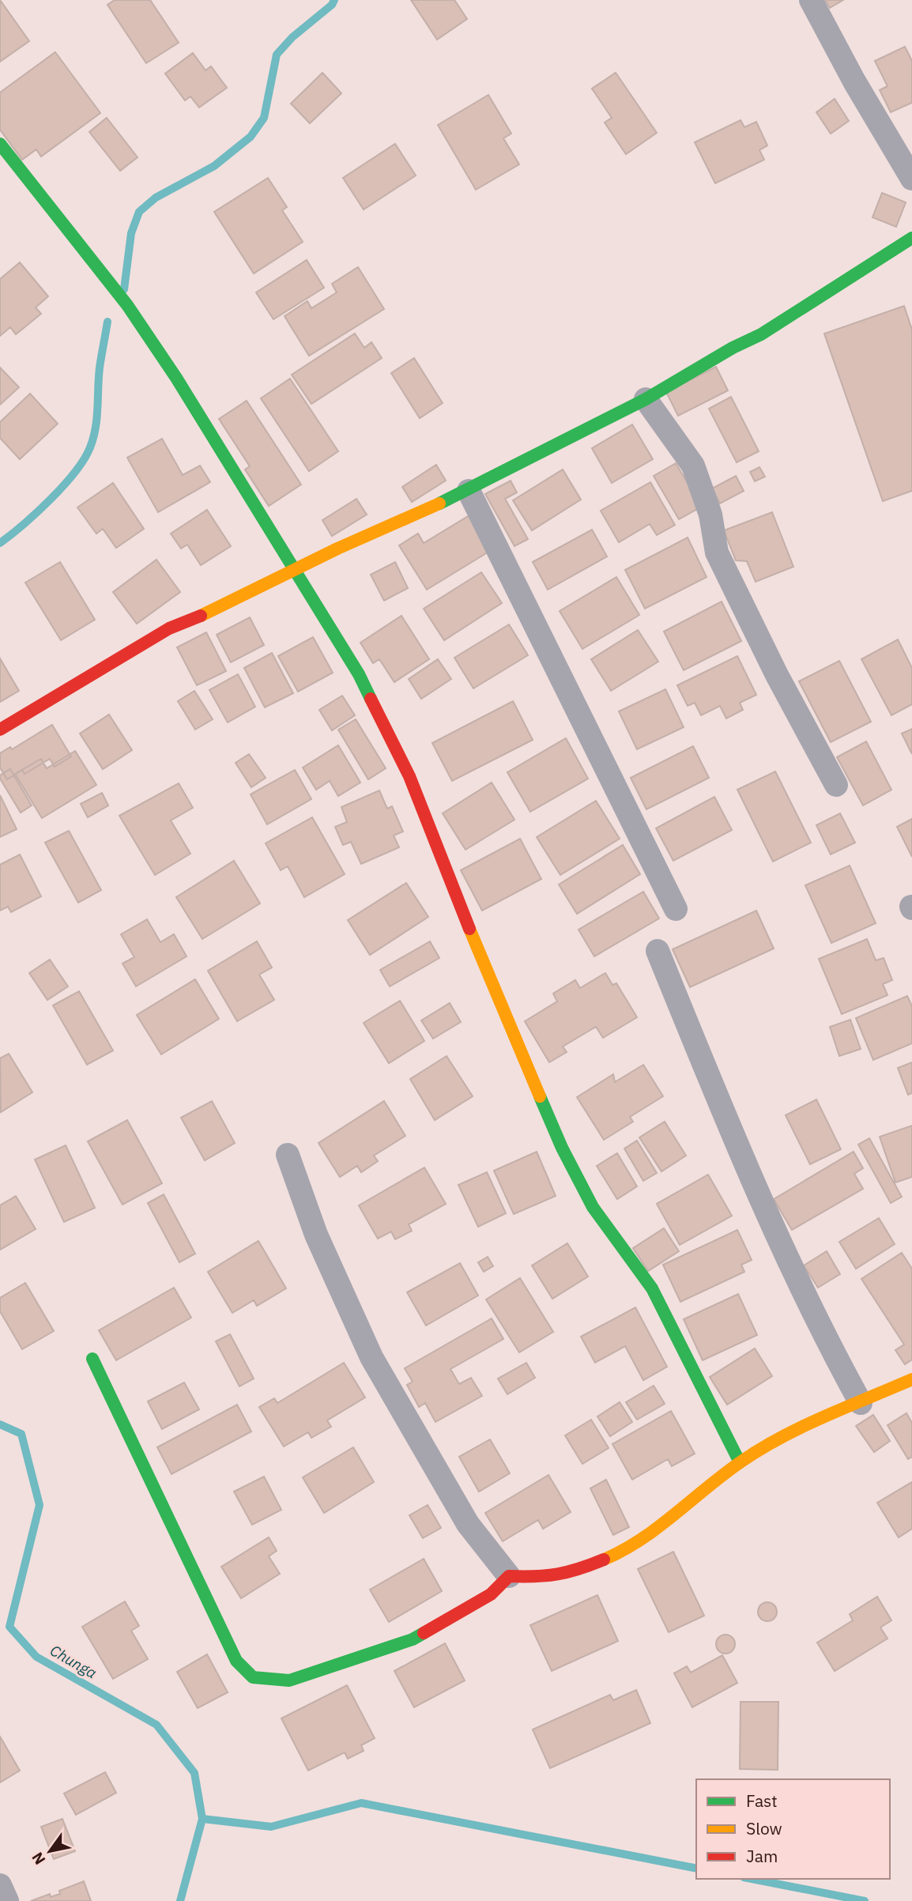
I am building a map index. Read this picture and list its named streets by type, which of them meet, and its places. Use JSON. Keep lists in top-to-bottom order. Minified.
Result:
{"water":["Chunga"],"legend":["Fast","Slow","Jam"],"north":"bottom left"}
